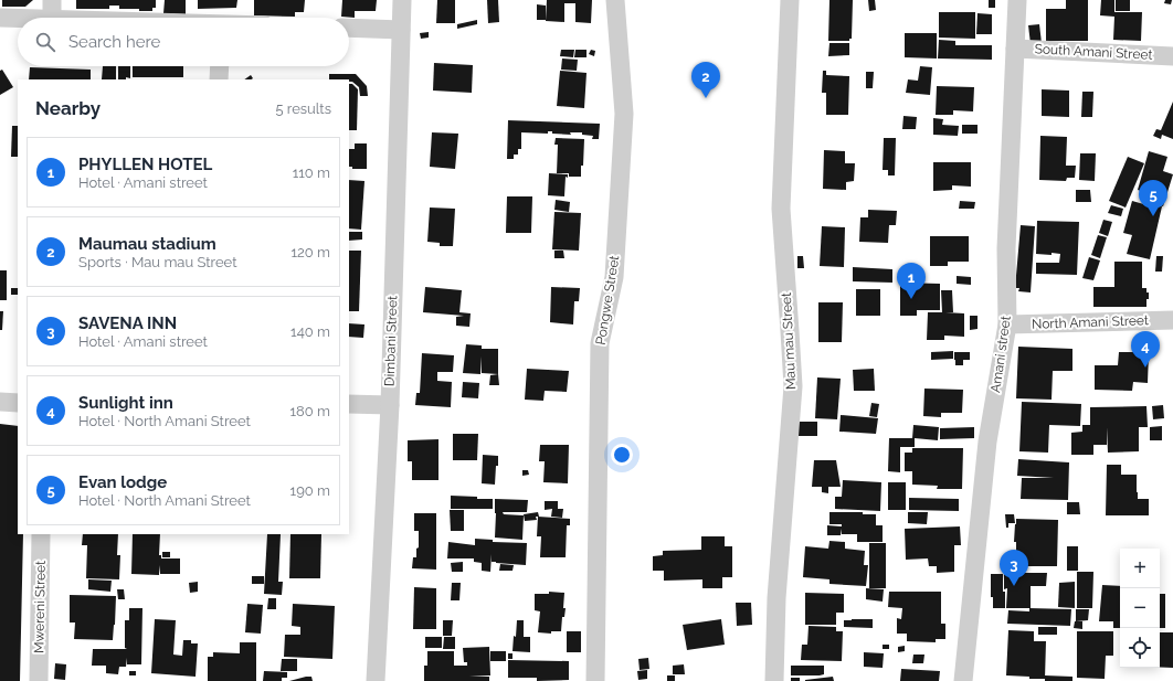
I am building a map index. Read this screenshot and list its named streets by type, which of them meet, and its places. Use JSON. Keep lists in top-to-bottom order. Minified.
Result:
{"streets":{"street":["South Amani Street","Pongwe Street","North Amani Street","Dimbani Street","Mau mau Street","Amani street","Mwereni Street"]},"crossings":[["South Amani Street","Amani street"],["North Amani Street","Amani street"]],"page":{"search":"Search here","pins":["2","5","1","4","3"],"heading":["Nearby","5 results"],"list":[{"mark":"1","name":"PHYLLEN HOTEL","note":"Hotel · Amani street","value":"110 m"},{"mark":"2","name":"Maumau stadium","note":"Sports · Mau mau Street","value":"120 m"},{"mark":"3","name":"SAVENA INN","note":"Hotel · Amani street","value":"140 m"},{"mark":"4","name":"Sunlight inn","note":"Hotel · North Amani Street","value":"180 m"},{"mark":"5","name":"Evan lodge","note":"Hotel · North Amani Street","value":"190 m"}],"map_buttons":["+","−"]}}
